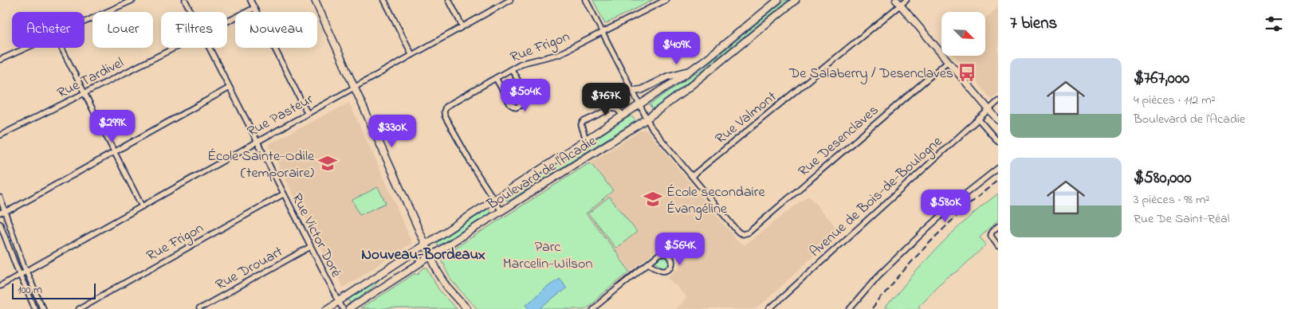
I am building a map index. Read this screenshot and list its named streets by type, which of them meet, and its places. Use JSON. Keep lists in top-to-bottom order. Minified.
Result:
{"streets":{"main road":["Boulevard de l'Acadie"],"street":["Rue Frigon","Rue Tardivel","Rue Pasteur","Rue Valmont","Rue Desenclaves","Avenue de Bois-de-Boulogne","Rue Victor Doré","Rue Drouart"]},"crossings":[["Rue Frigon","Boulevard de l'Acadie"],["Rue Frigon","Rue Victor Doré"],["Rue Pasteur","Rue Victor Doré"],["Rue Valmont","Rue Desenclaves"],["Boulevard de l'Acadie","Rue Victor Doré"],["Rue Victor Doré","Rue Drouart"]],"districts":["Nouveau-Bordeaux"],"parks":["Parc Marcelin-Wilson"],"places":{"bus stop":["De Salaberry / Desenclaves"],"school or university":["École Sainte-Odile (temporaire)","École secondaire Évangéline"]},"scale_bar":"100 m","north":"bottom right","page":{"heading":"7 biens","chip":["Acheter","Louer","Filtres","Nouveau"],"price":["$409K","$504K","$767K","$299K","$330K","$580K","$564K"],"list":[{"name":"$767,000","note":"4 pièces · 112 m² · Boulevard de l'Acadie"},{"name":"$580,000","note":"3 pièces · 98 m² · Rue De Saint-Réal"}],"scale":"100 m"}}
